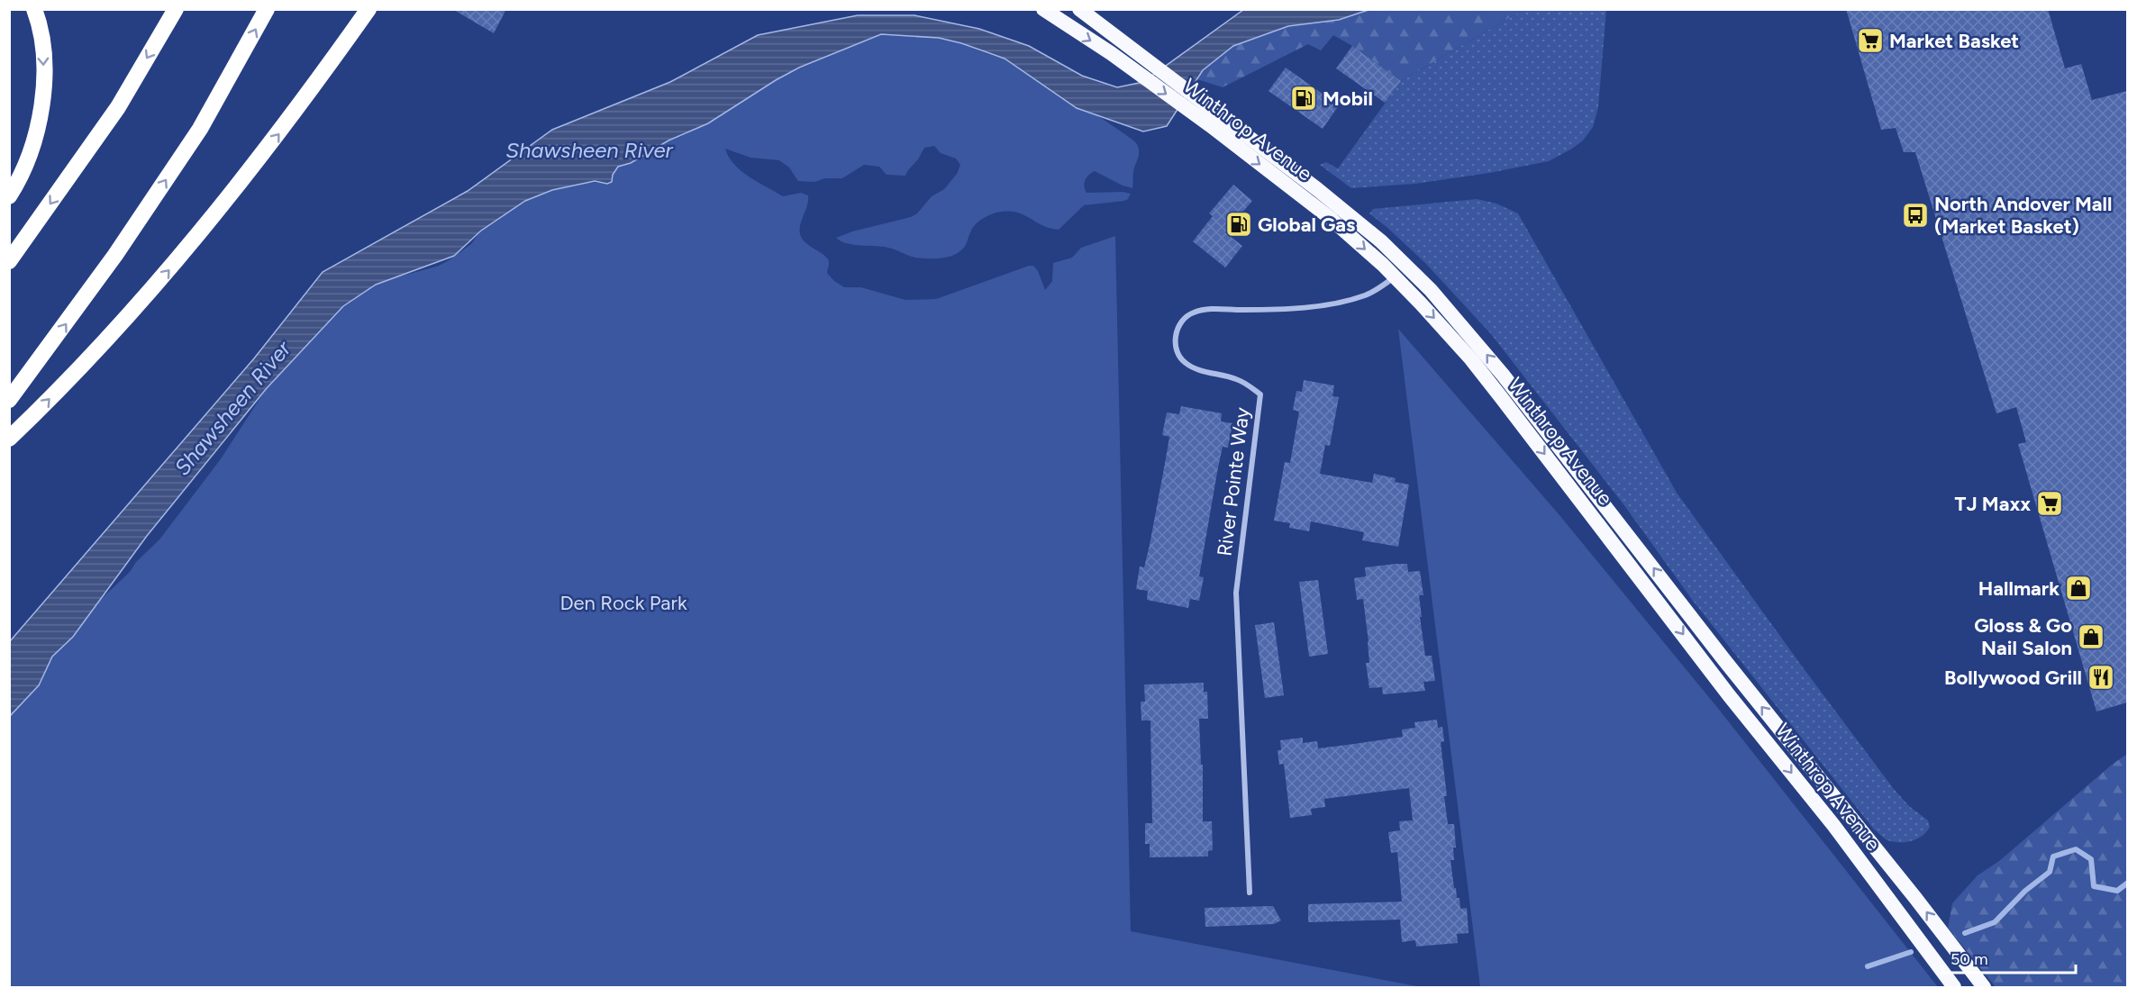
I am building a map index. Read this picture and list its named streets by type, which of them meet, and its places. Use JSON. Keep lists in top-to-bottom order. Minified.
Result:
{"streets":{"highway":["Winthrop Avenue"],"street":["River Pointe Way"]},"crossings":[["Winthrop Avenue","River Pointe Way"]],"water":["Shawsheen River"],"parks":["Den Rock Park"],"places":{"supermarket":["Market Basket","TJ Maxx"],"fuel station":["Mobil","Global Gas"],"bus stop":["North Andover Mall (Market Basket)"],"shop":["Hallmark","Gloss & Go Nail Salon"],"restaurant":["Bollywood Grill"]},"scale_bar":"50 m"}
